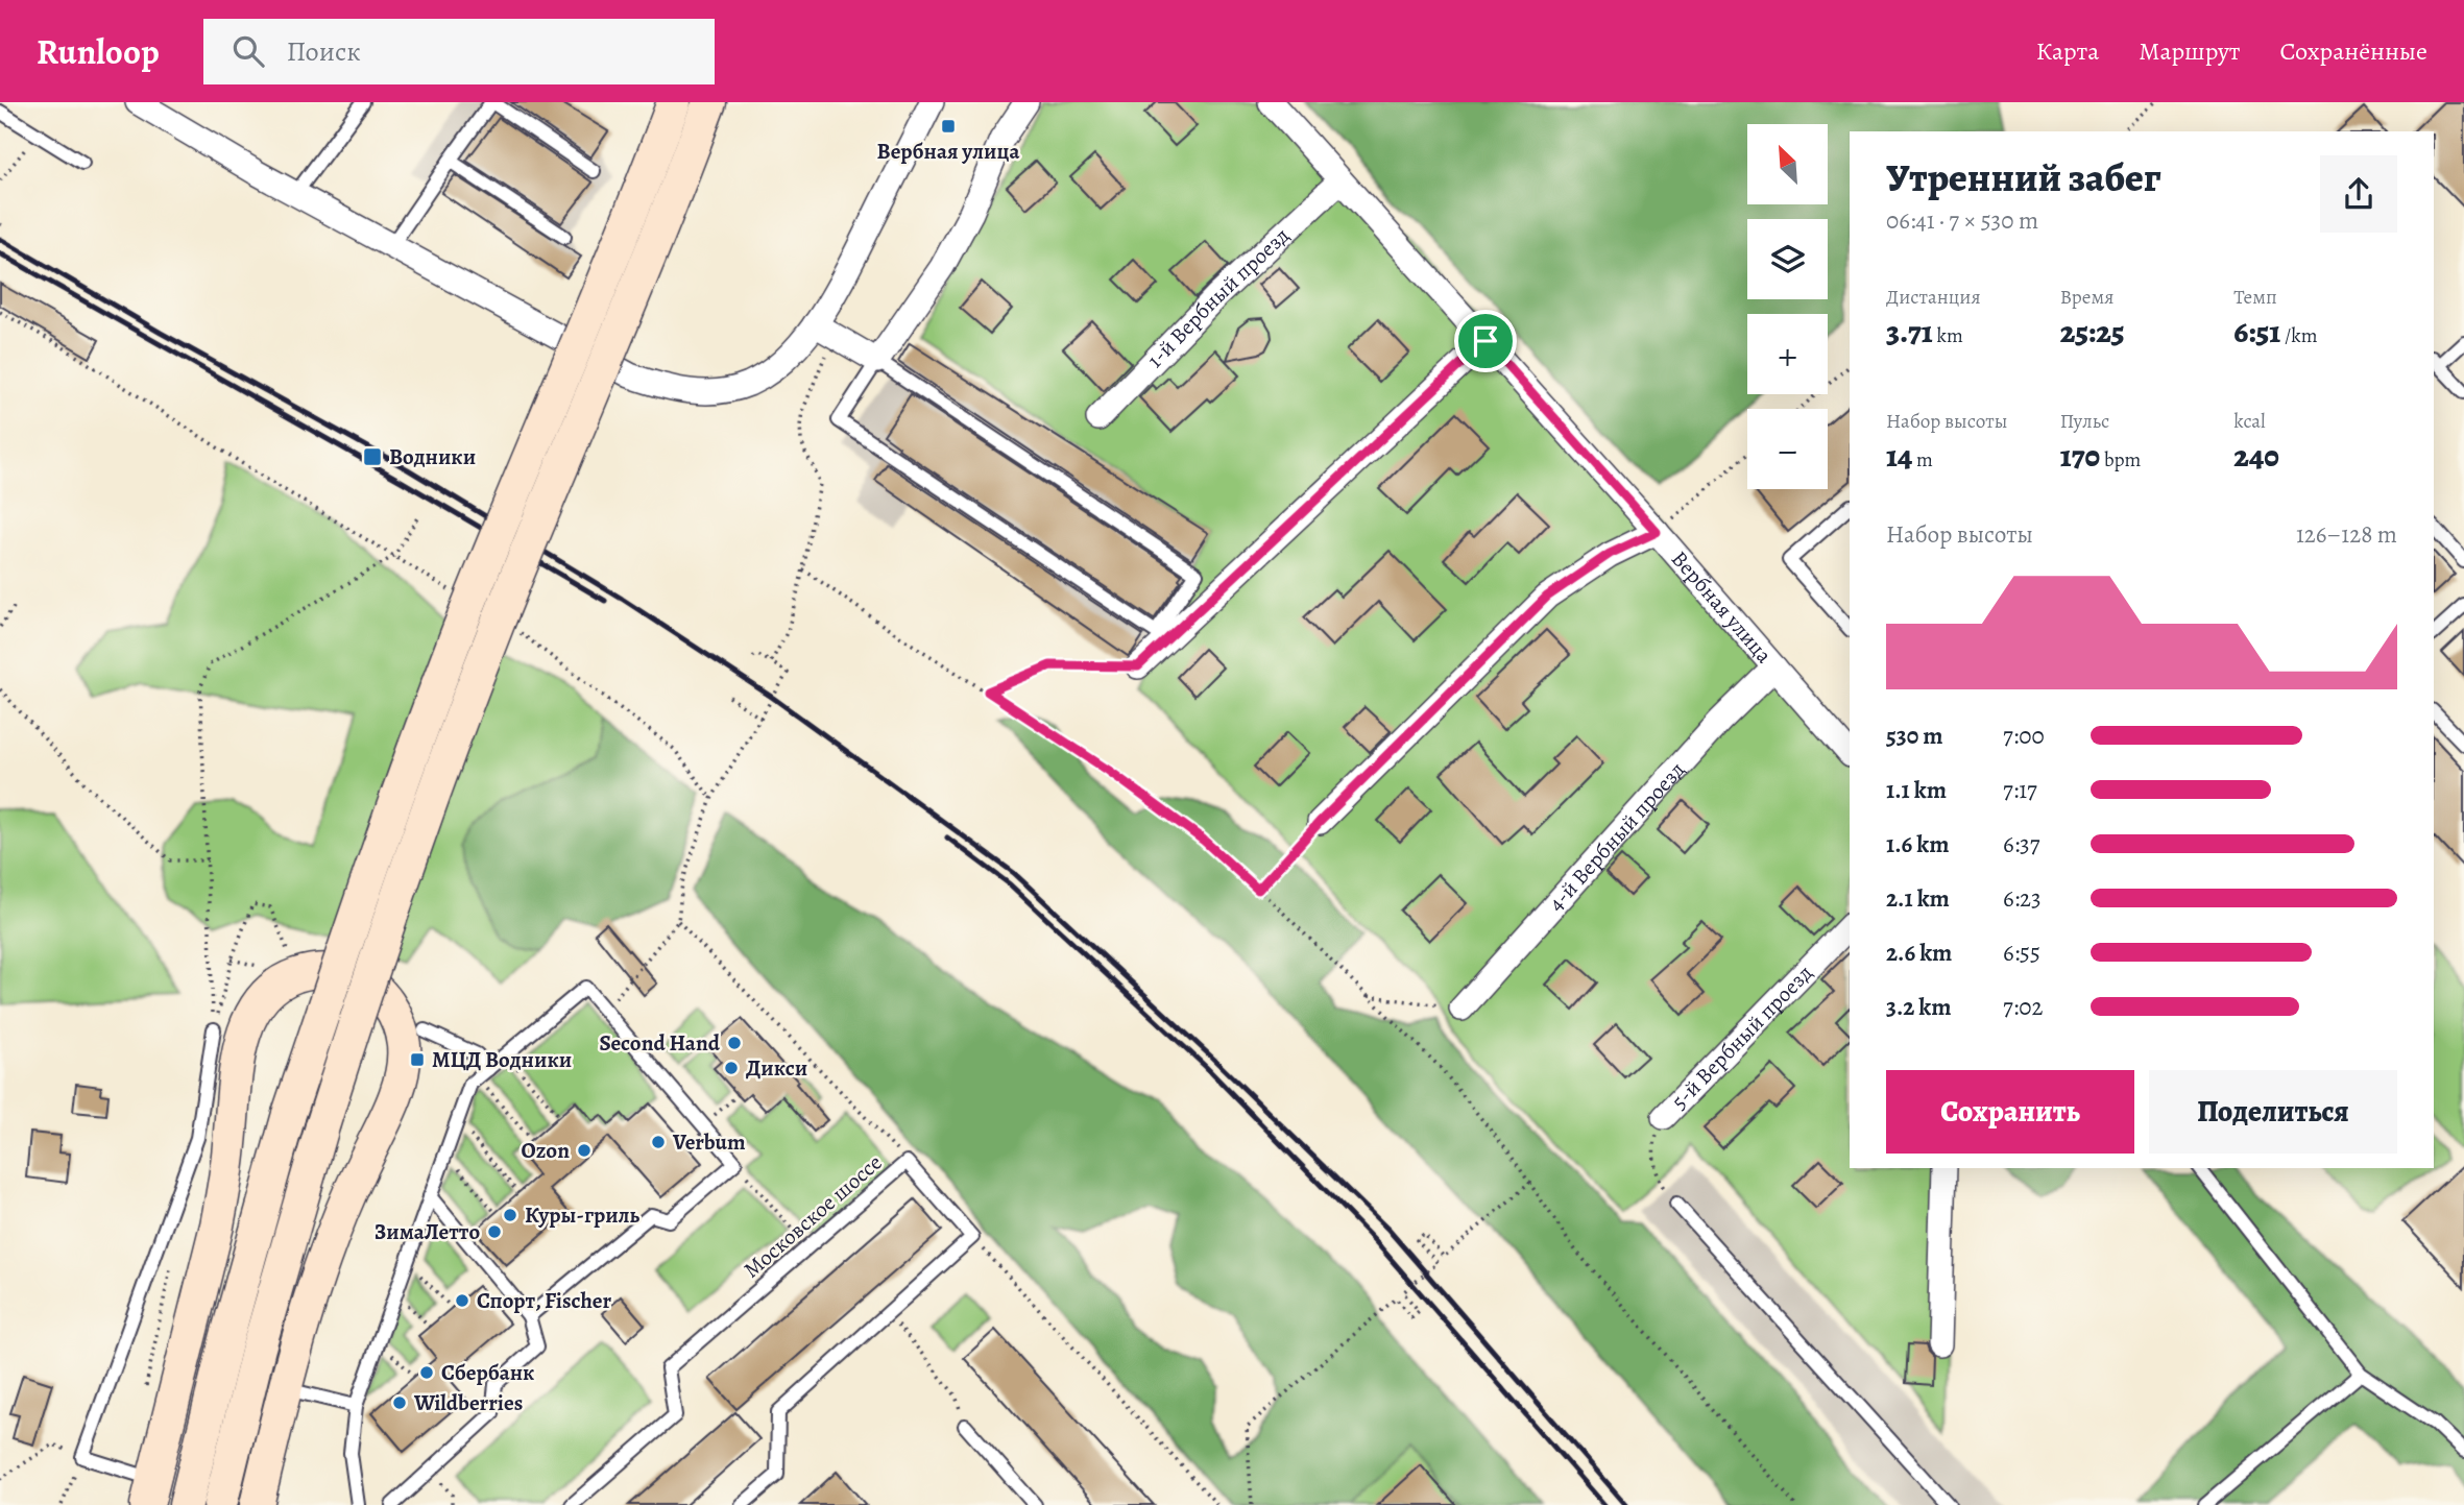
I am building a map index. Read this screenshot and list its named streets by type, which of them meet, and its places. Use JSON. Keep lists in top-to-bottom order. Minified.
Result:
{"streets":{"street":["1-й Вербный проезд","Вербная улица","4-й Вербный проезд","5-й Вербный проезд"],"lane":["Московское шоссе"]},"crossings":[["1-й Вербный проезд","Вербная улица"],["Вербная улица","4-й Вербный проезд"]],"places":{"transit":["Вербная улица","Водники","МЦД Водники"],"other":["Second Hand","Дикси","Verbum","Ozon","Куры-гриль","ЗимаЛетто","Спорт, Fischer","Сбербанк","Wildberries"]},"north":"top left","page":{"header":"Runloop","search":"Поиск","nav":["Карта","Маршрут","Сохранённые"],"map_buttons":["+","−"],"heading":["Утренний забег","06:41 · 7 × 530 m"],"stats":[["Дистанция","3.71 km"],["Время","25:25"],["Темп","6:51 /km"],["Набор высоты","14 m"],["Пульс","170 bpm"],["kcal","240"]],"chart":["Набор высоты","126–128 m"],"list":[{"name":"530 m","note":"7:00"},{"name":"1.1 km","note":"7:17"},{"name":"1.6 km","note":"6:37"},{"name":"2.1 km","note":"6:23"},{"name":"2.6 km","note":"6:55"},{"name":"3.2 km","note":"7:02"}],"buttons":["Сохранить","Поделиться"]}}
